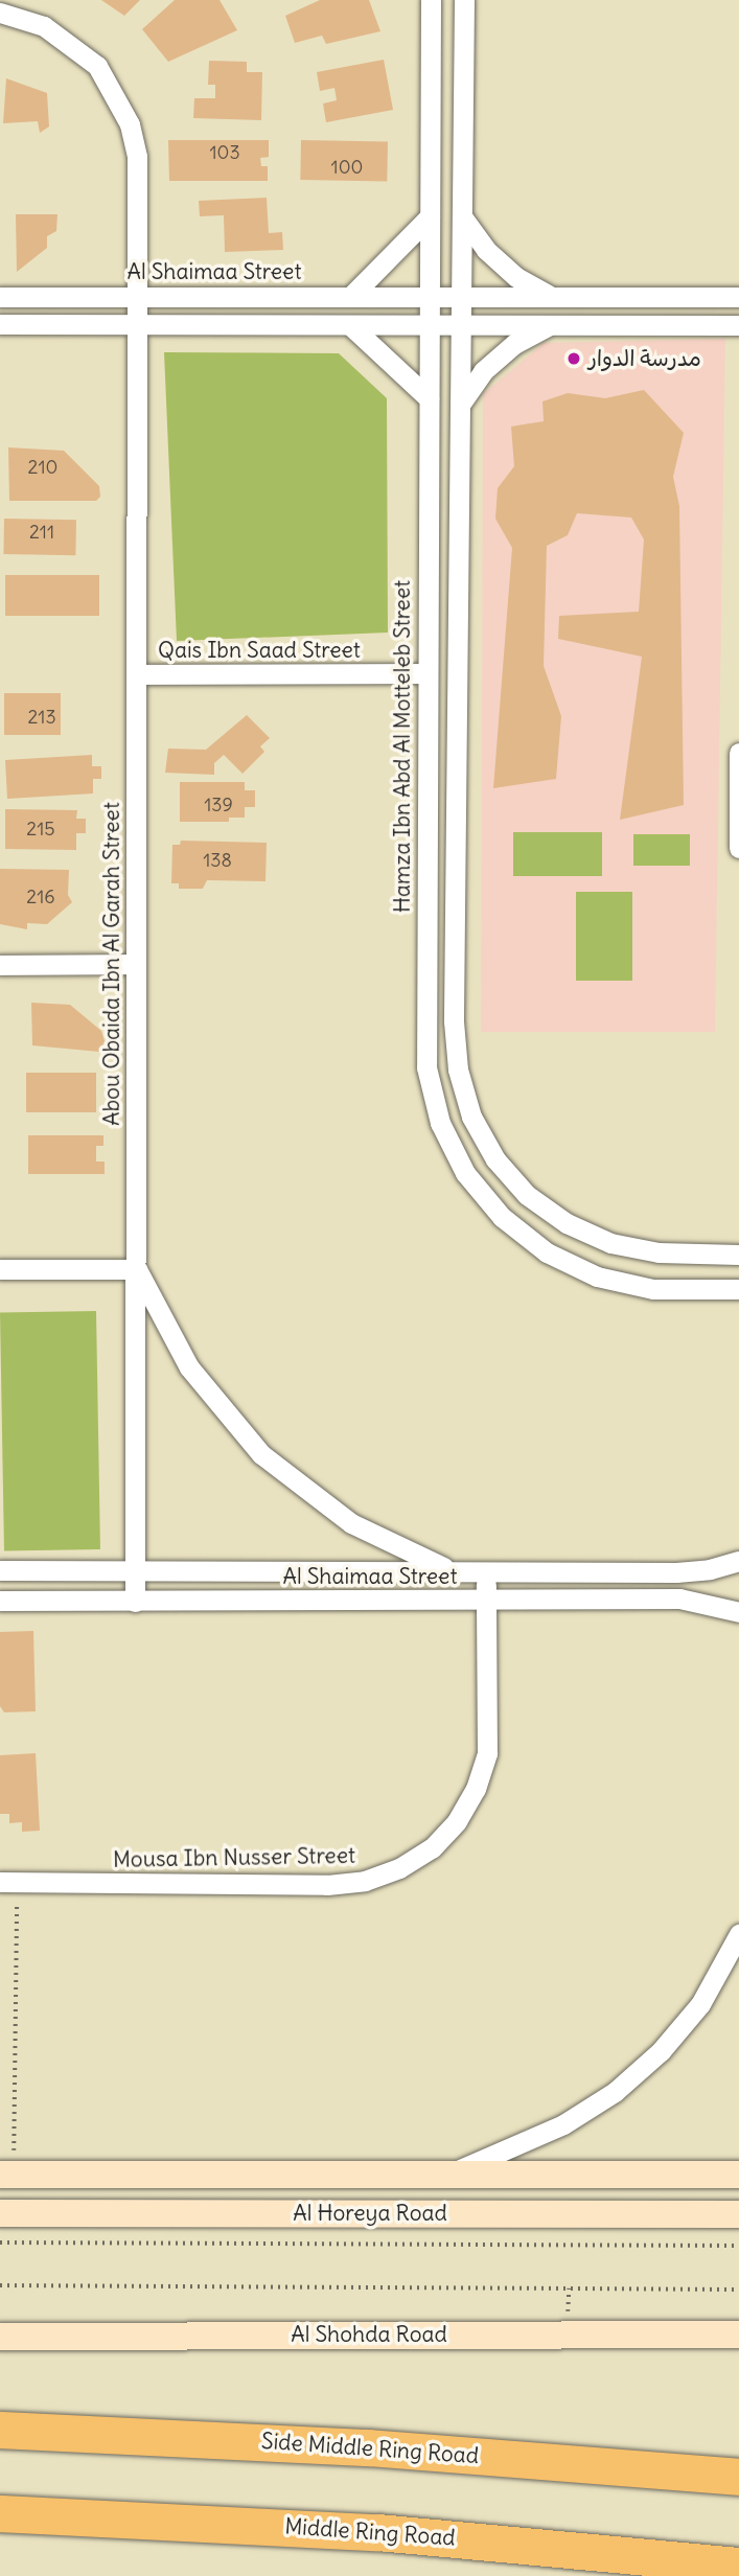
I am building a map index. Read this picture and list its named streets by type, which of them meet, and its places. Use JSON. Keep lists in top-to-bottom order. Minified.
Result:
{"streets":{"highway":["Side Middle Ring Road","Middle Ring Road"],"street":["Al Shaimaa Street","Qais Ibn Saad Street","Hamza Ibn Abd Al Motteleb Street","Abou Obaida Ibn Al Garah Street","Mousa Ibn Nusser Street","Al Horeya Road","Al Shohda Road"]},"crossings":[["Al Shaimaa Street","Hamza Ibn Abd Al Motteleb Street"],["Al Shaimaa Street","Abou Obaida Ibn Al Garah Street"],["Al Shaimaa Street","Mousa Ibn Nusser Street"],["Qais Ibn Saad Street","Hamza Ibn Abd Al Motteleb Street"],["Qais Ibn Saad Street","Abou Obaida Ibn Al Garah Street"]],"places":["مدرسة الدوار"],"house_numbers":["103","100","210","211","213","139","215","138","216"]}
